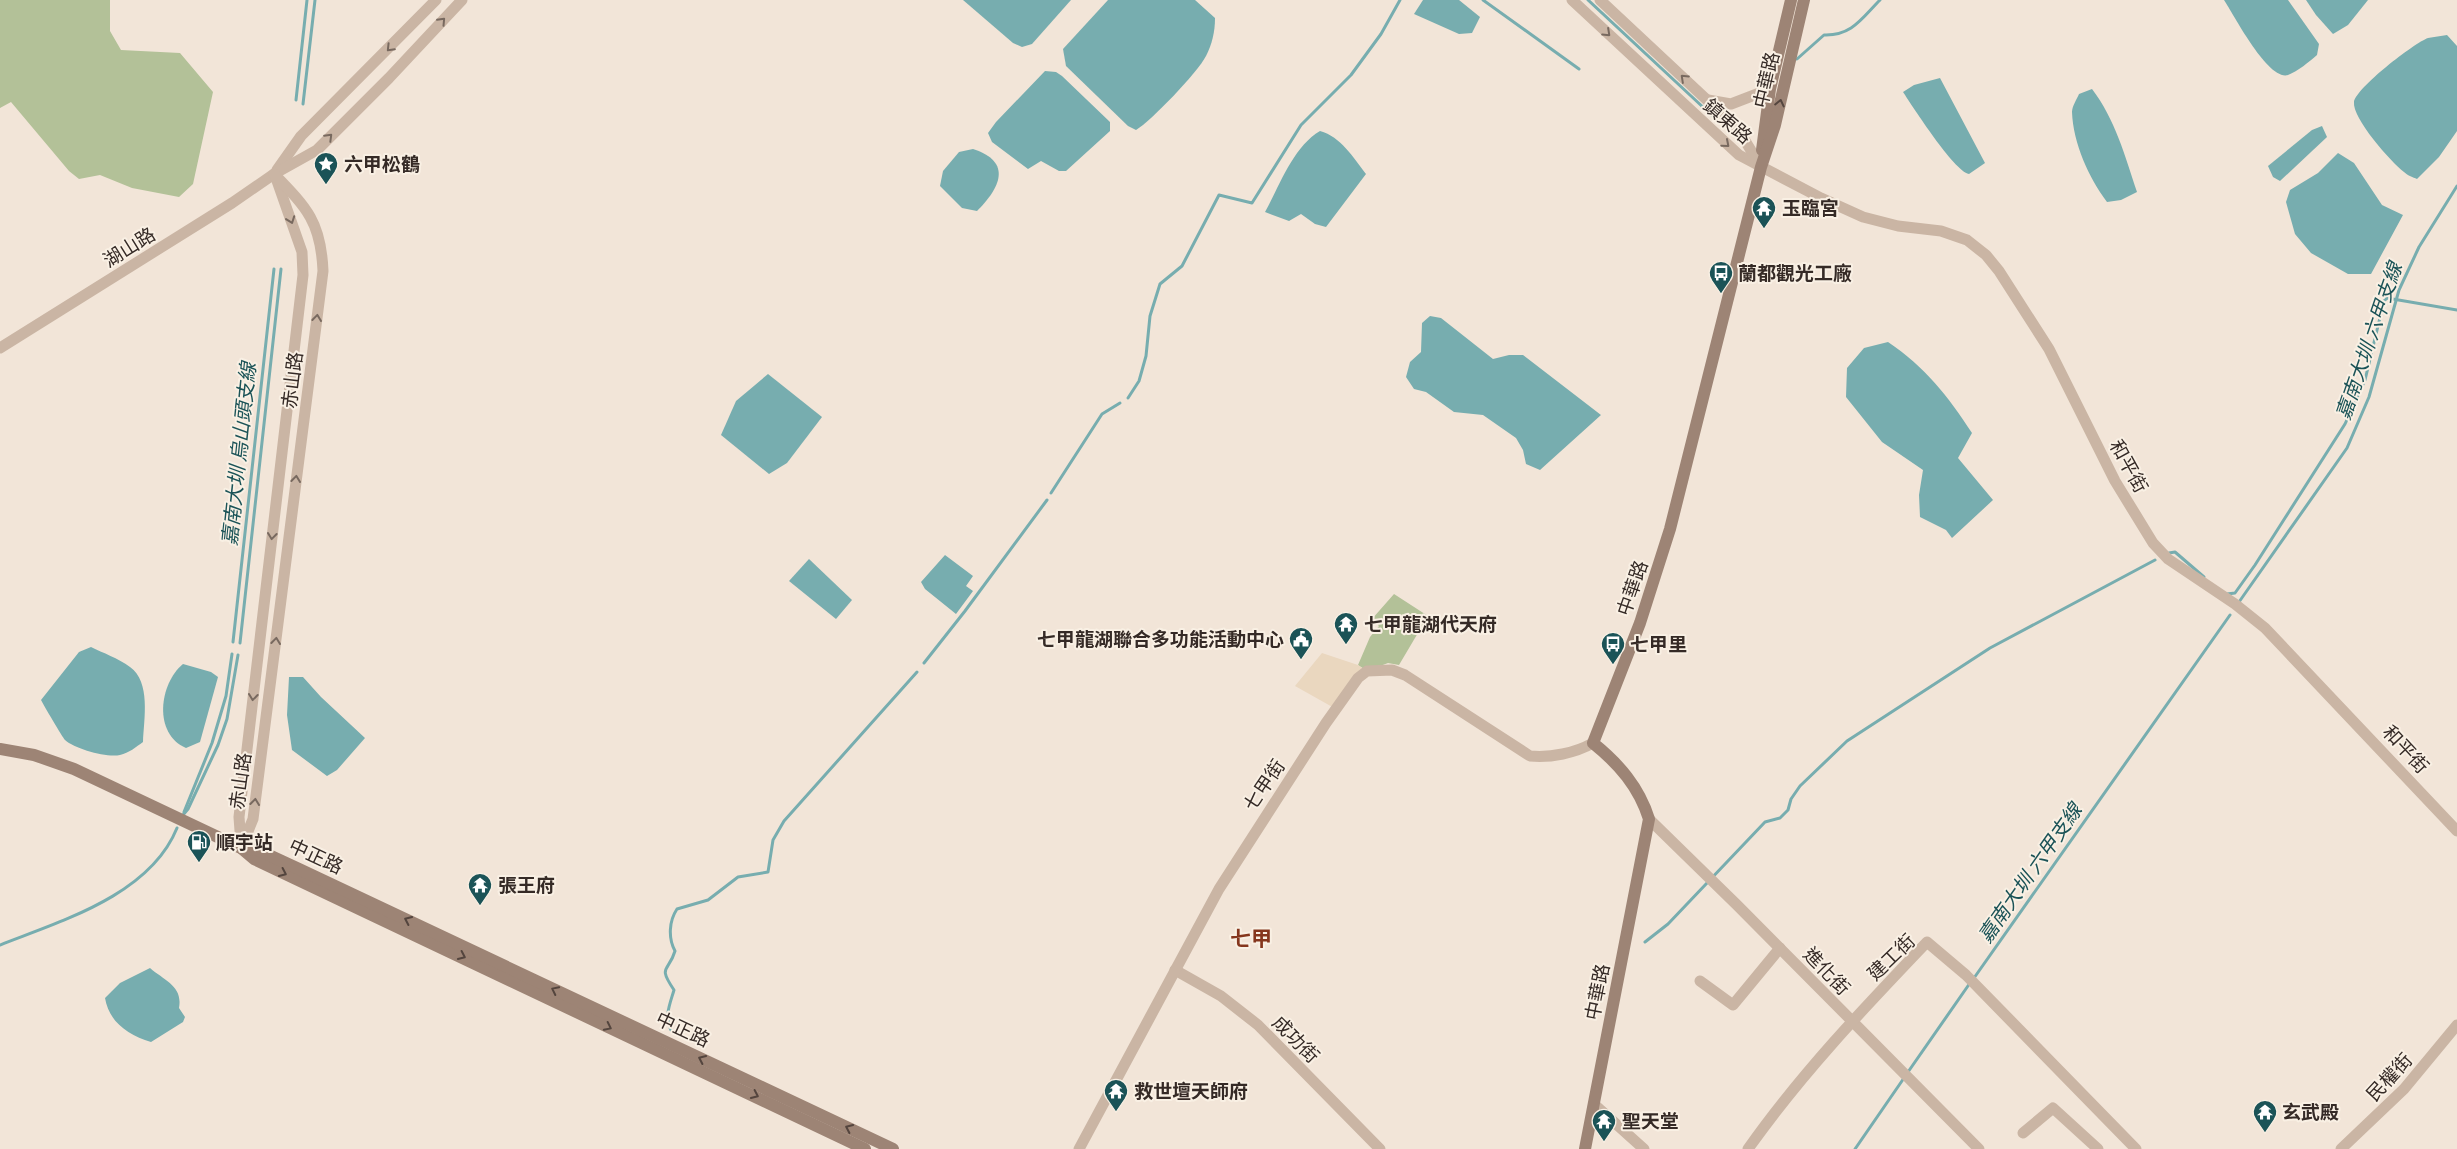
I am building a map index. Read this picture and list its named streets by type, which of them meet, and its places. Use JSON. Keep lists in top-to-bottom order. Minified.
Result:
{"streets":{"main road":["中華路","中正路"],"street":["鎮東路","湖山路","赤山路","和平街","七甲街","建工街","進化街","成功街","民權街"]},"crossings":[["中華路","鎮東路"],["中華路","和平街"],["中華路","七甲街"],["中華路","進化街"],["鎮東路","和平街"],["湖山路","赤山路"],["赤山路","中正路"],["七甲街","成功街"],["建工街","進化街"]],"districts":["七甲"],"water":["嘉南大圳 六甲支線","嘉南大圳 烏山頭支線"],"places":{"place":["六甲松鶴"],"temple":["玉臨宮","七甲龍湖代天府","張王府","救世壇天師府","玄武殿","聖天堂"],"bus stop":["蘭都觀光工廠","七甲里"],"public building":["七甲龍湖聯合多功能活動中心"],"fuel station":["順宇站"]}}
